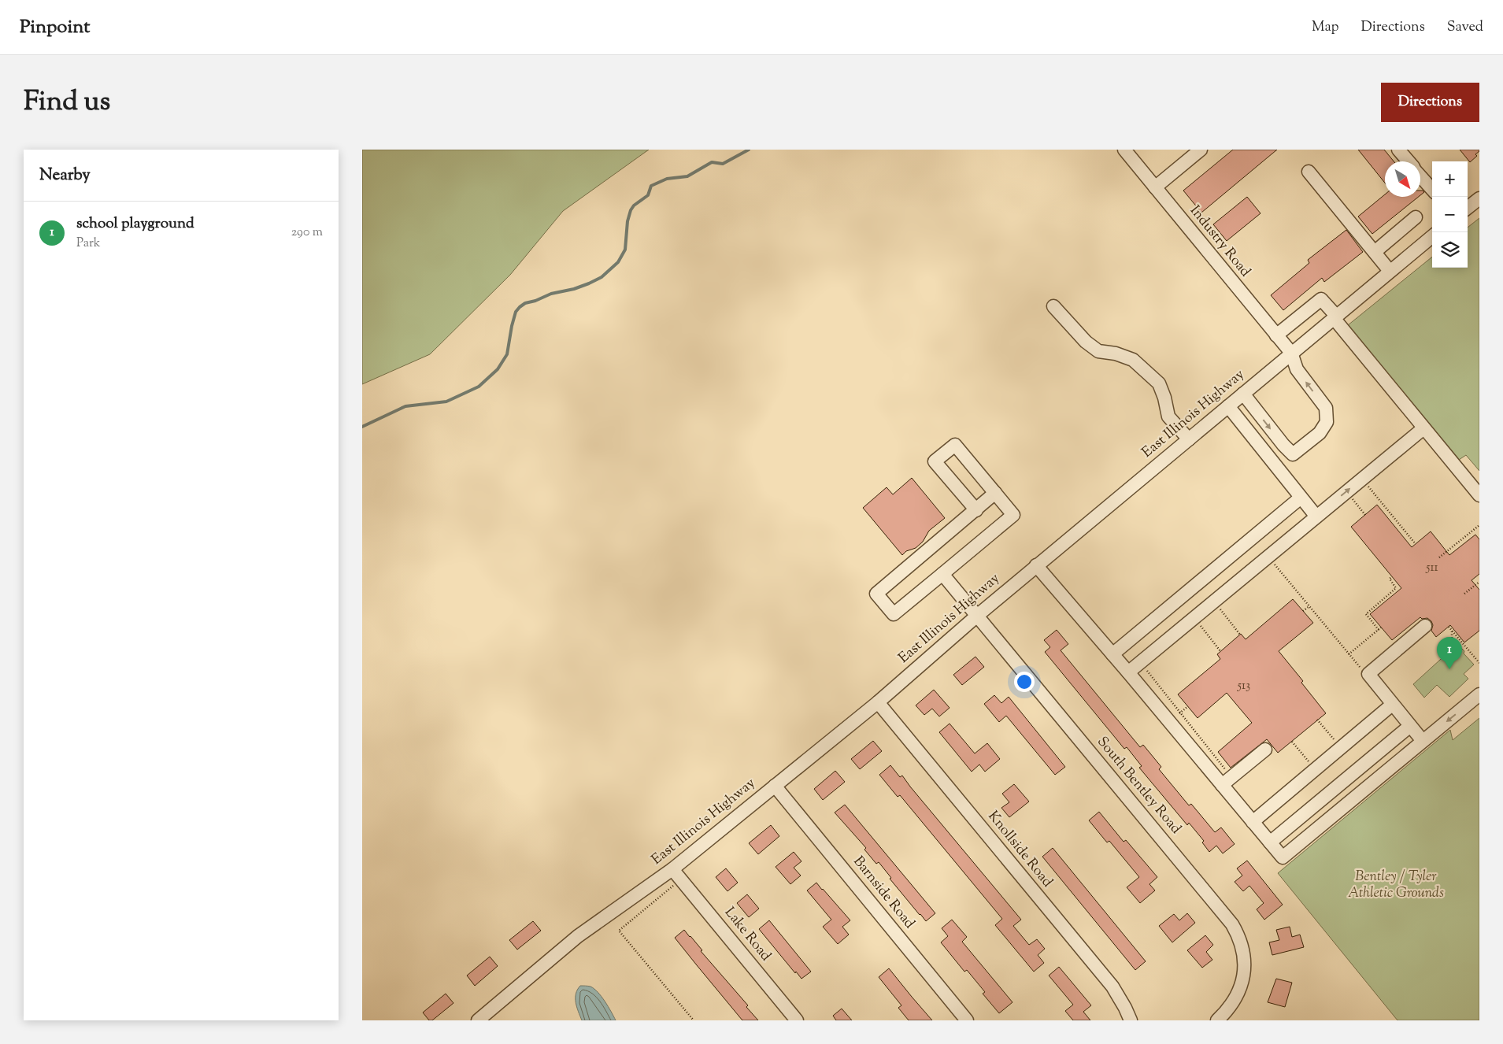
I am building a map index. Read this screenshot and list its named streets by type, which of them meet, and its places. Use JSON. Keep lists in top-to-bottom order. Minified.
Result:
{"streets":{"street":["Industry Road","East Illinois Highway","South Bentley Road","Knollside Road","Barnside Road","Lake Road"]},"crossings":[["Industry Road","East Illinois Highway"],["East Illinois Highway","South Bentley Road"],["East Illinois Highway","Knollside Road"],["East Illinois Highway","Barnside Road"],["East Illinois Highway","Lake Road"]],"parks":["Bentley / Tyler Athletic Grounds"],"house_numbers":["511","513"],"north":"bottom right","page":{"header":"Pinpoint","nav":["Map","Directions","Saved"],"title":"Find us","buttons":"Directions","heading":"Nearby","map_buttons":["+","−"],"list":[{"mark":"1","name":"school playground","note":"Park","value":"290 m"}],"pins":"1"}}
